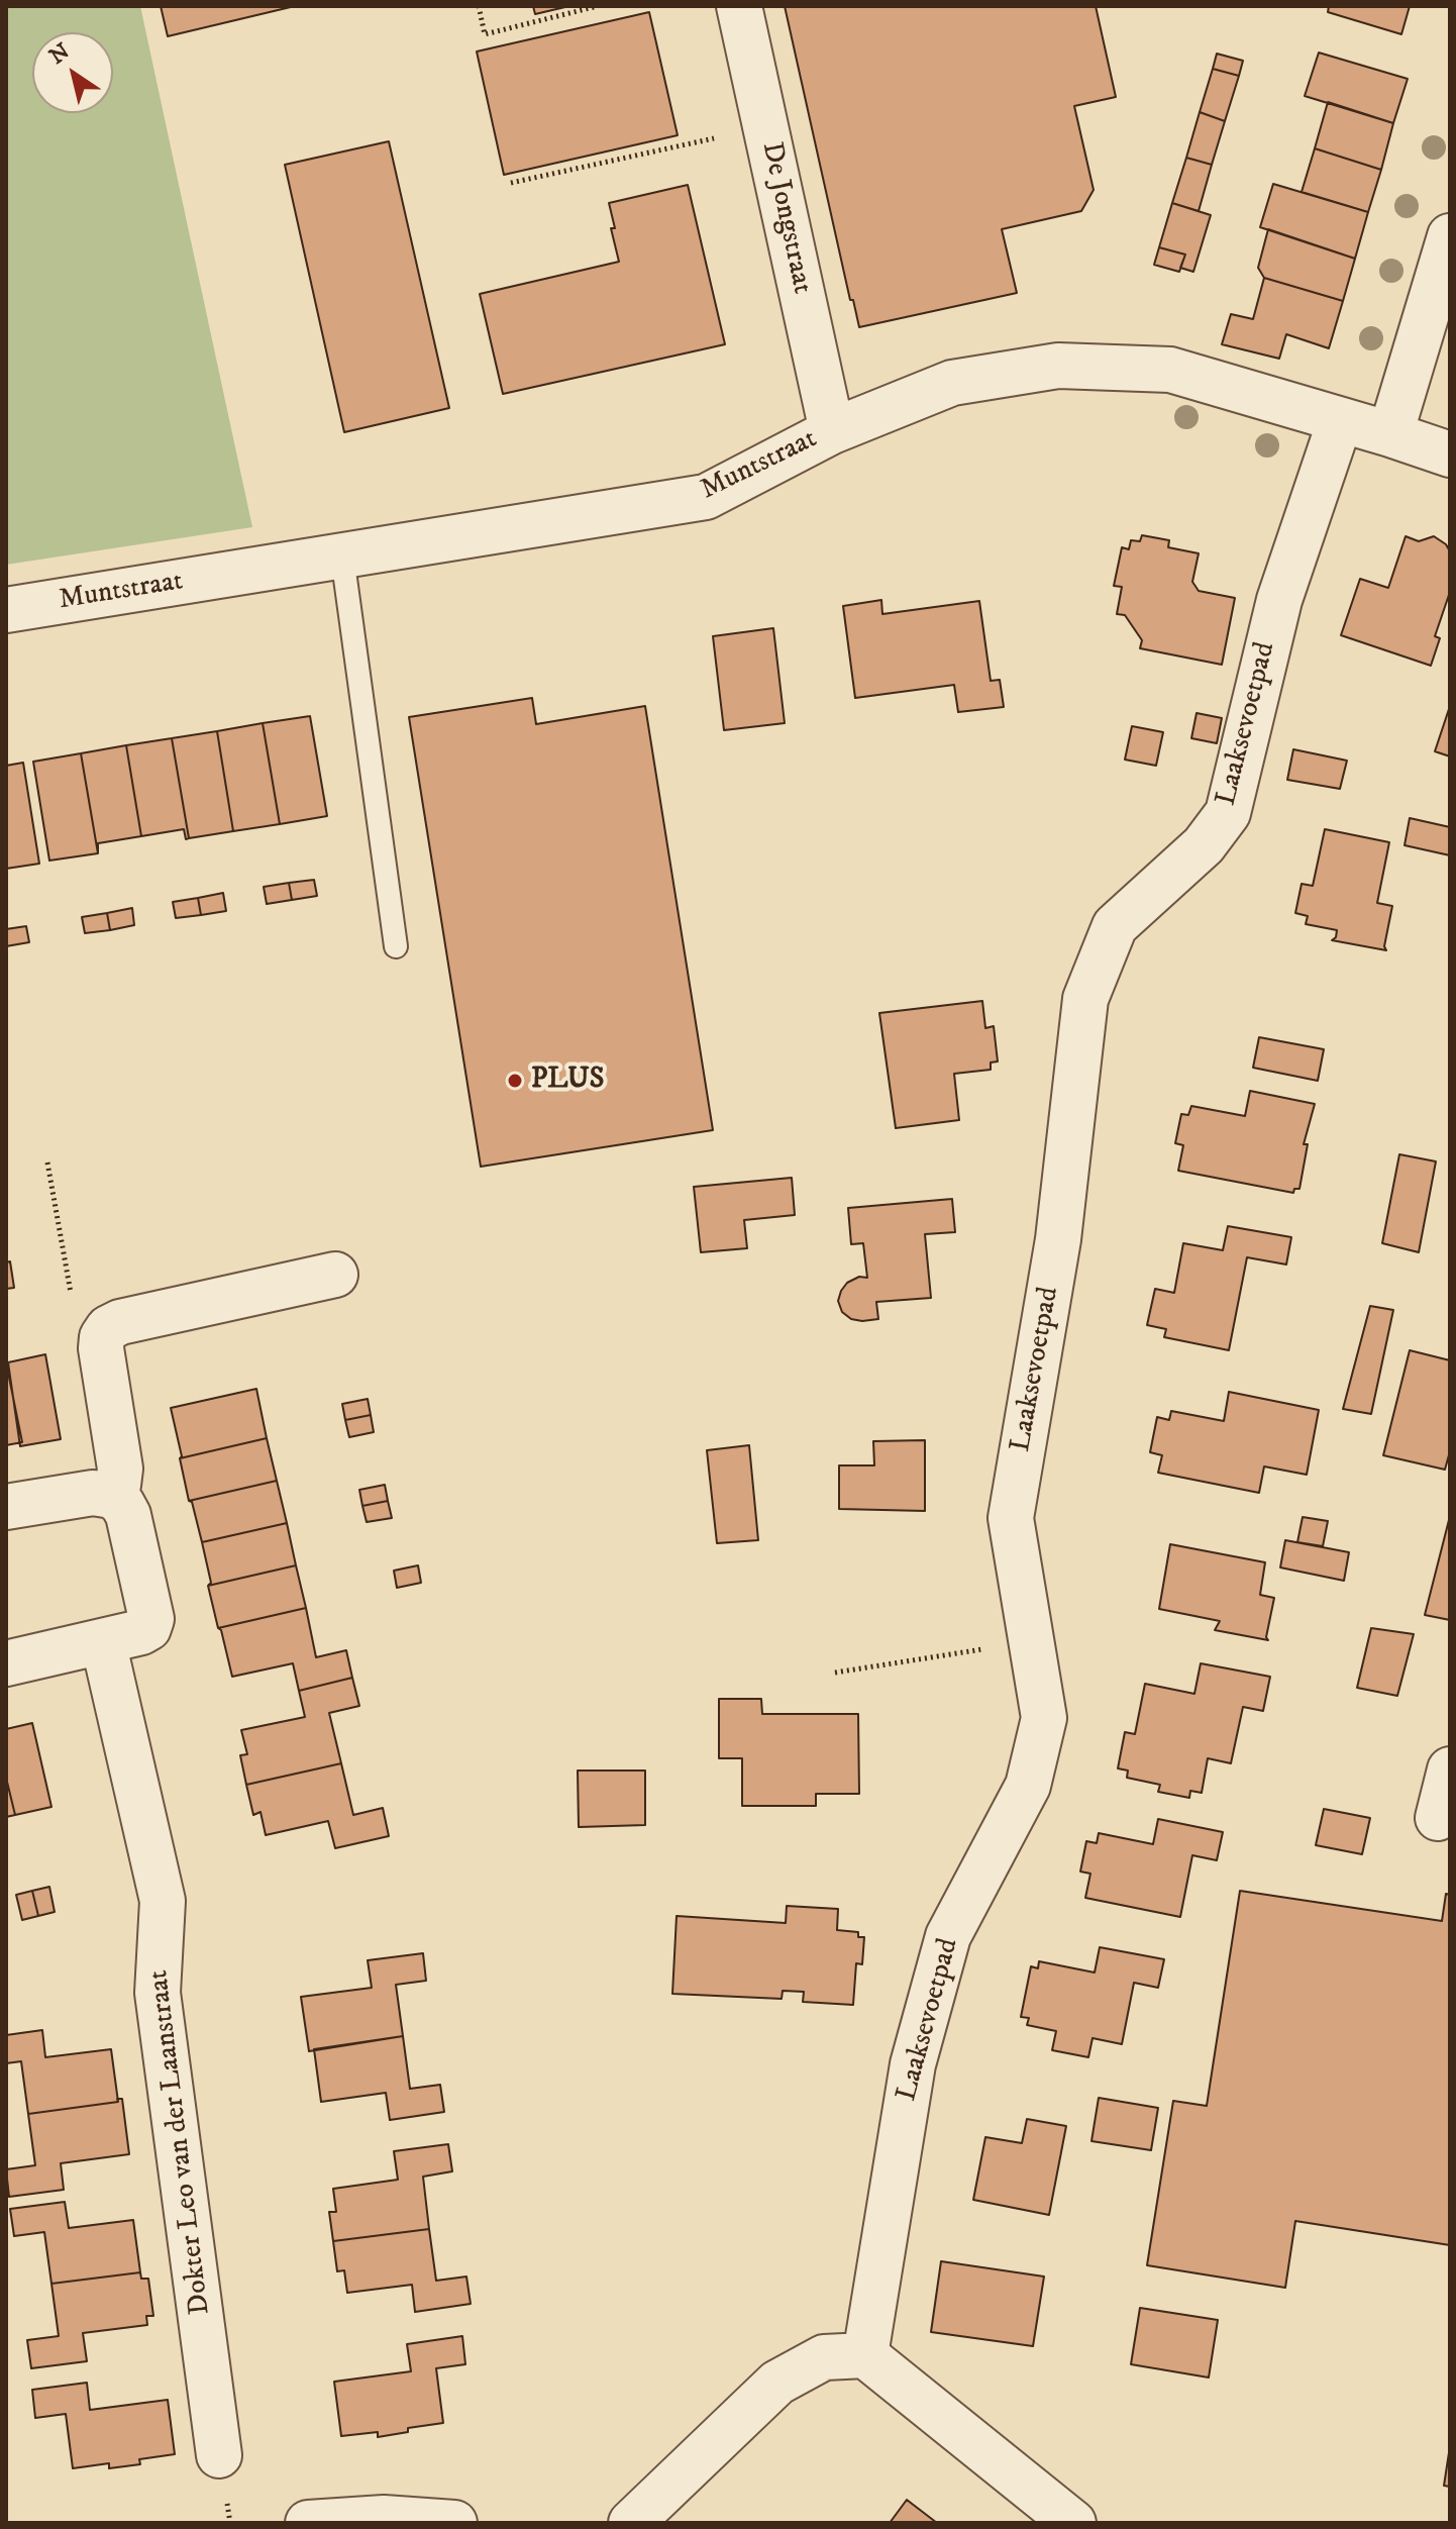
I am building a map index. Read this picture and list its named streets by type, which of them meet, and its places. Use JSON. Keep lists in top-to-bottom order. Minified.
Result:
{"streets":{"street":["De Jongstraat","Muntstraat","Laaksevoetpad","Dokter Leo van der Laanstraat"]},"crossings":[["De Jongstraat","Muntstraat"],["Muntstraat","Laaksevoetpad"]],"places":["PLUS"],"north":"top left"}
